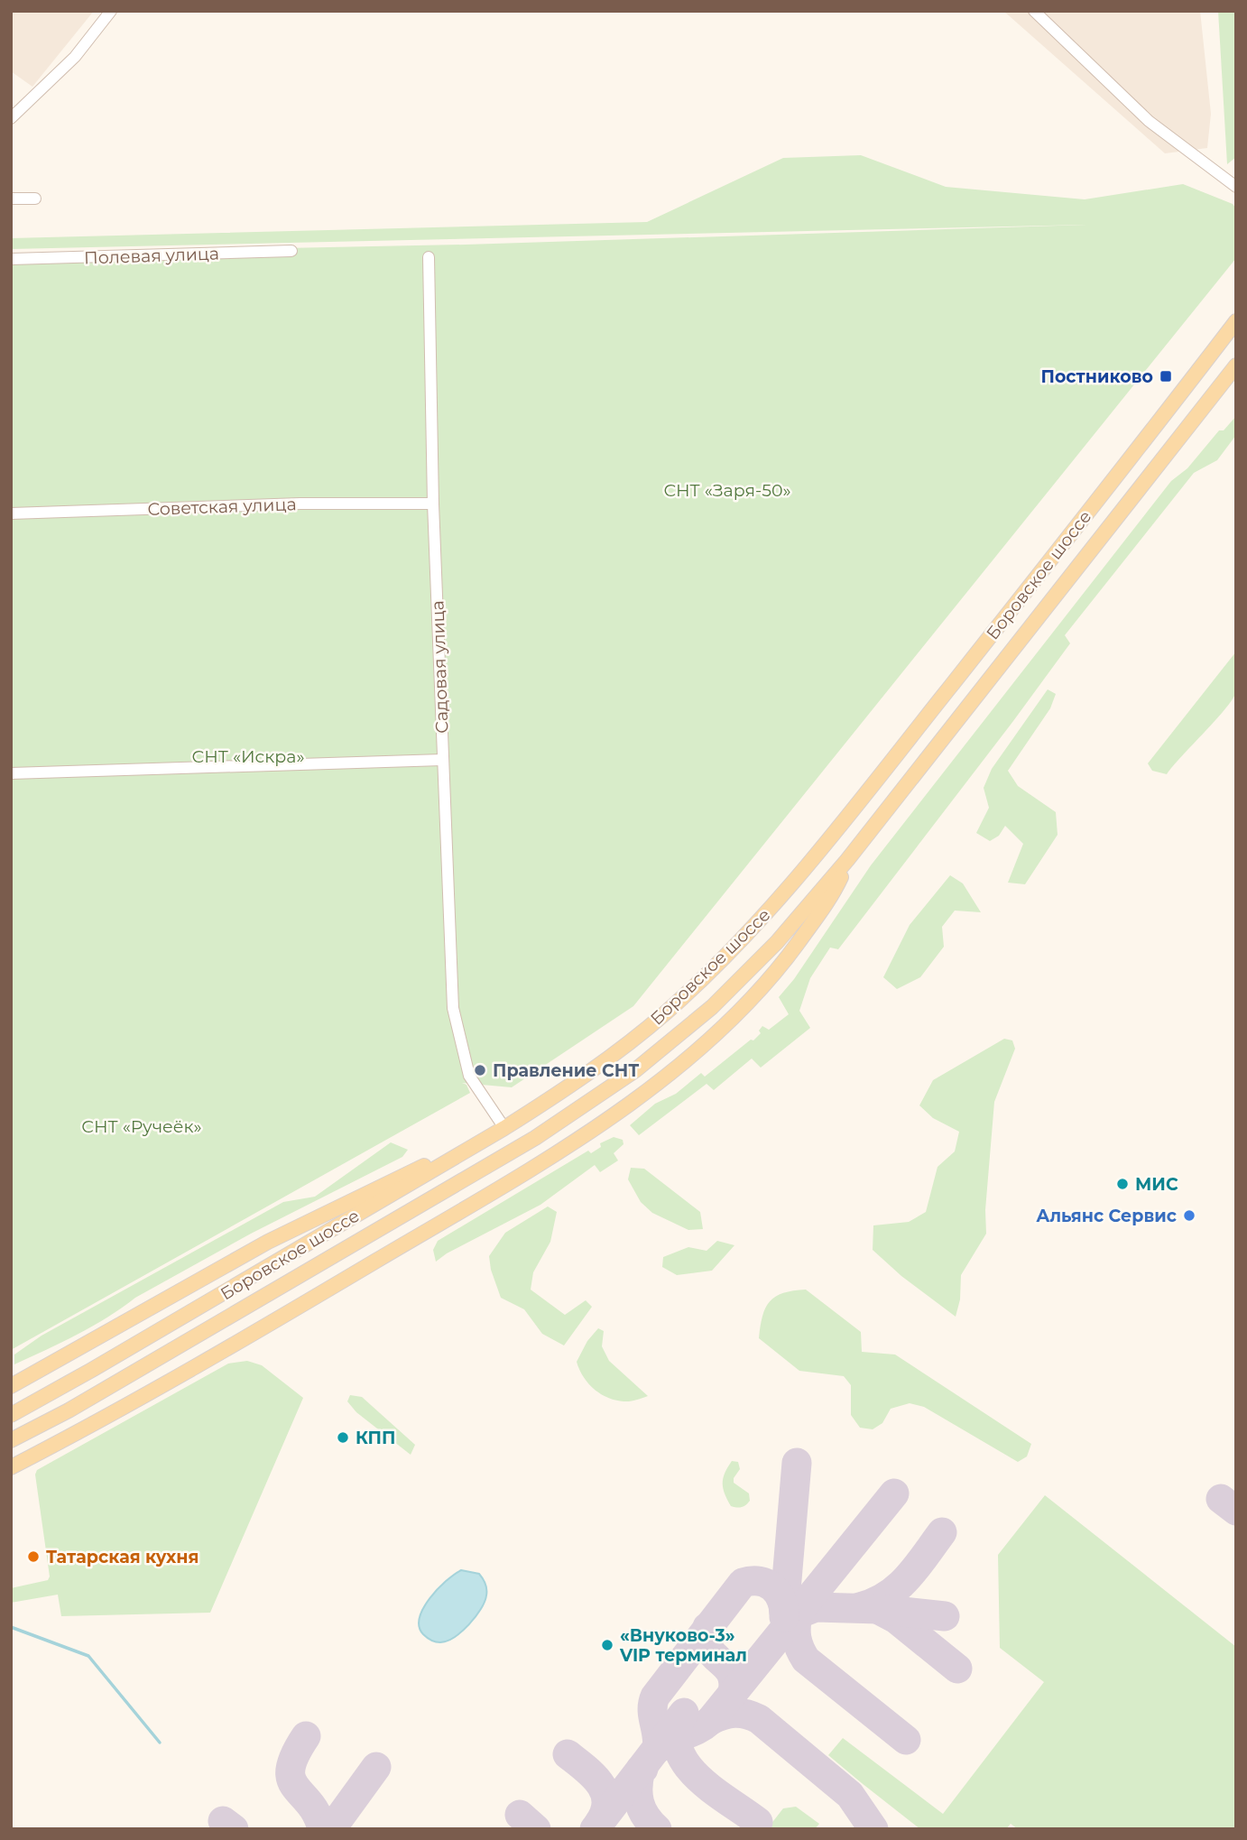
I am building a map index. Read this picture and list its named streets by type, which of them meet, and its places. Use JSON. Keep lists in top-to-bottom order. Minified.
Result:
{"streets":{"main road":["Боровское шоссе"],"street":["Полевая улица","Советская улица","Садовая улица"]},"crossings":[["Советская улица","Садовая улица"],["Боровское шоссе","Садовая улица"]],"parks":["СНТ «Заря-50»","СНТ «Искра»","СНТ «Ручеёк»"],"places":{"transit":["Постниково"],"other":["Правление СНТ","МИС","Альянс Сервис","КПП","Татарская кухня","«Внуково-3» VIP терминал"]}}
